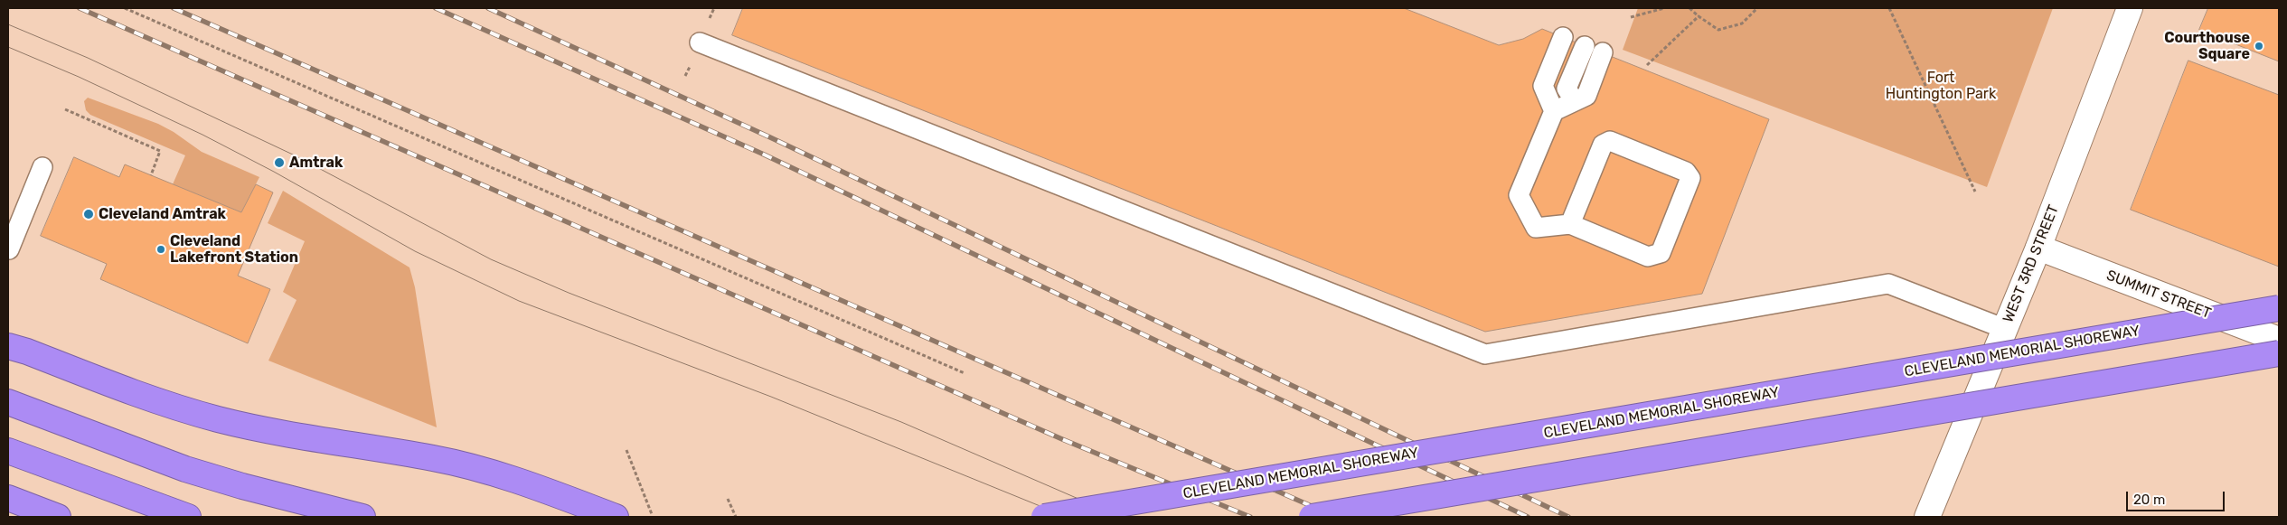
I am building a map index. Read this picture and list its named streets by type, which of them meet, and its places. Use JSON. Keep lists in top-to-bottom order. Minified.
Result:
{"streets":{"highway":["CLEVELAND MEMORIAL SHOREWAY"],"street":["WEST 3RD STREET","SUMMIT STREET"]},"crossings":[["WEST 3RD STREET","SUMMIT STREET"]],"parks":["Fort Huntington Park"],"places":["Courthouse Square","Amtrak","Cleveland Amtrak","Cleveland Lakefront Station"],"scale_bar":"20 m"}
